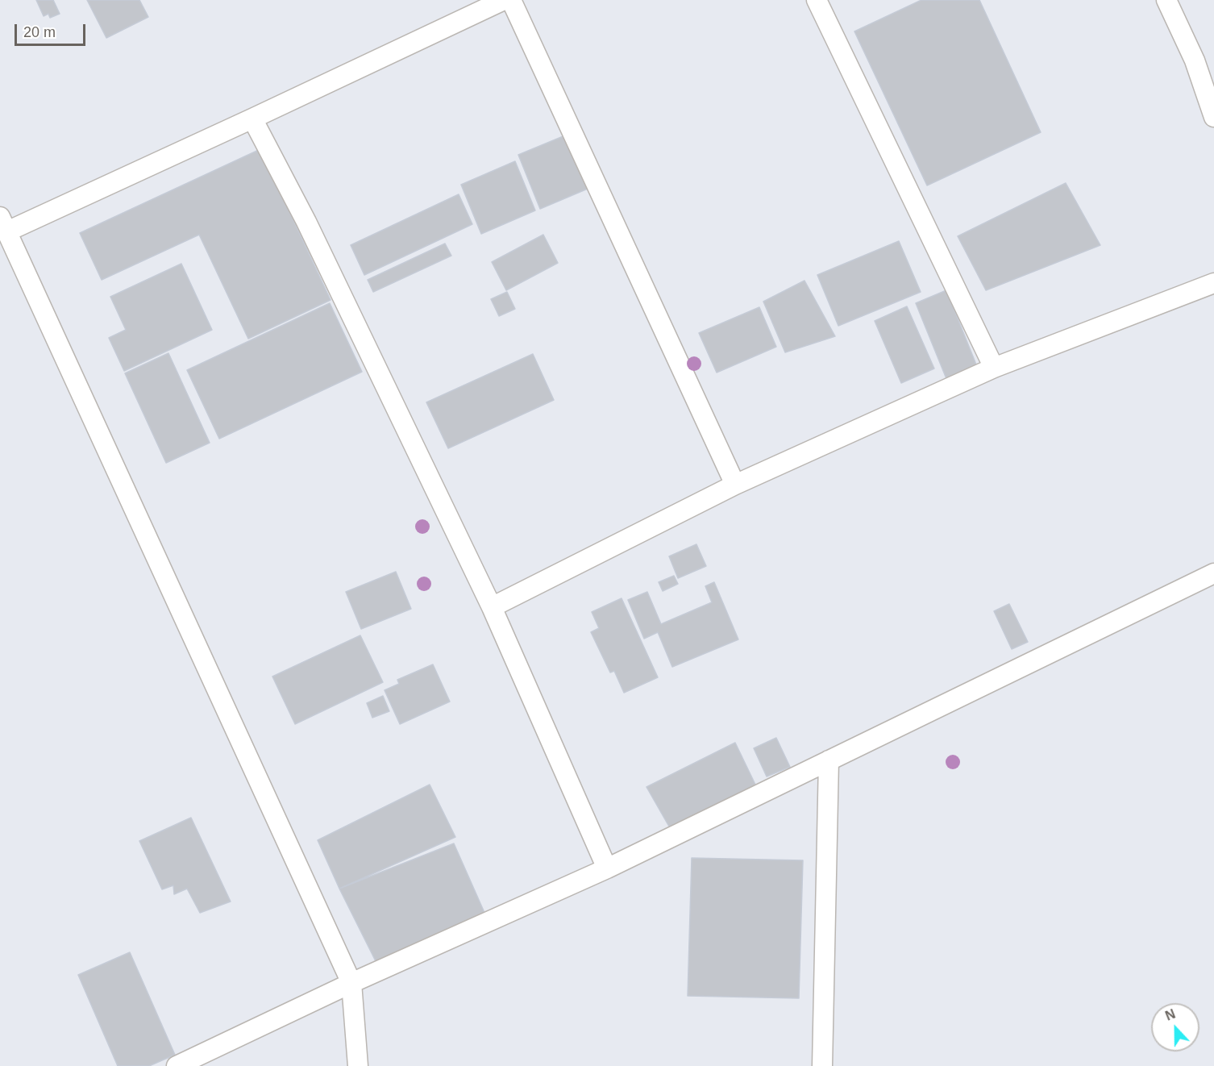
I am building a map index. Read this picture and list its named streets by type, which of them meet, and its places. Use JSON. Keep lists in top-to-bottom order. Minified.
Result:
{"scale_bar":"20 m","north":"top"}
